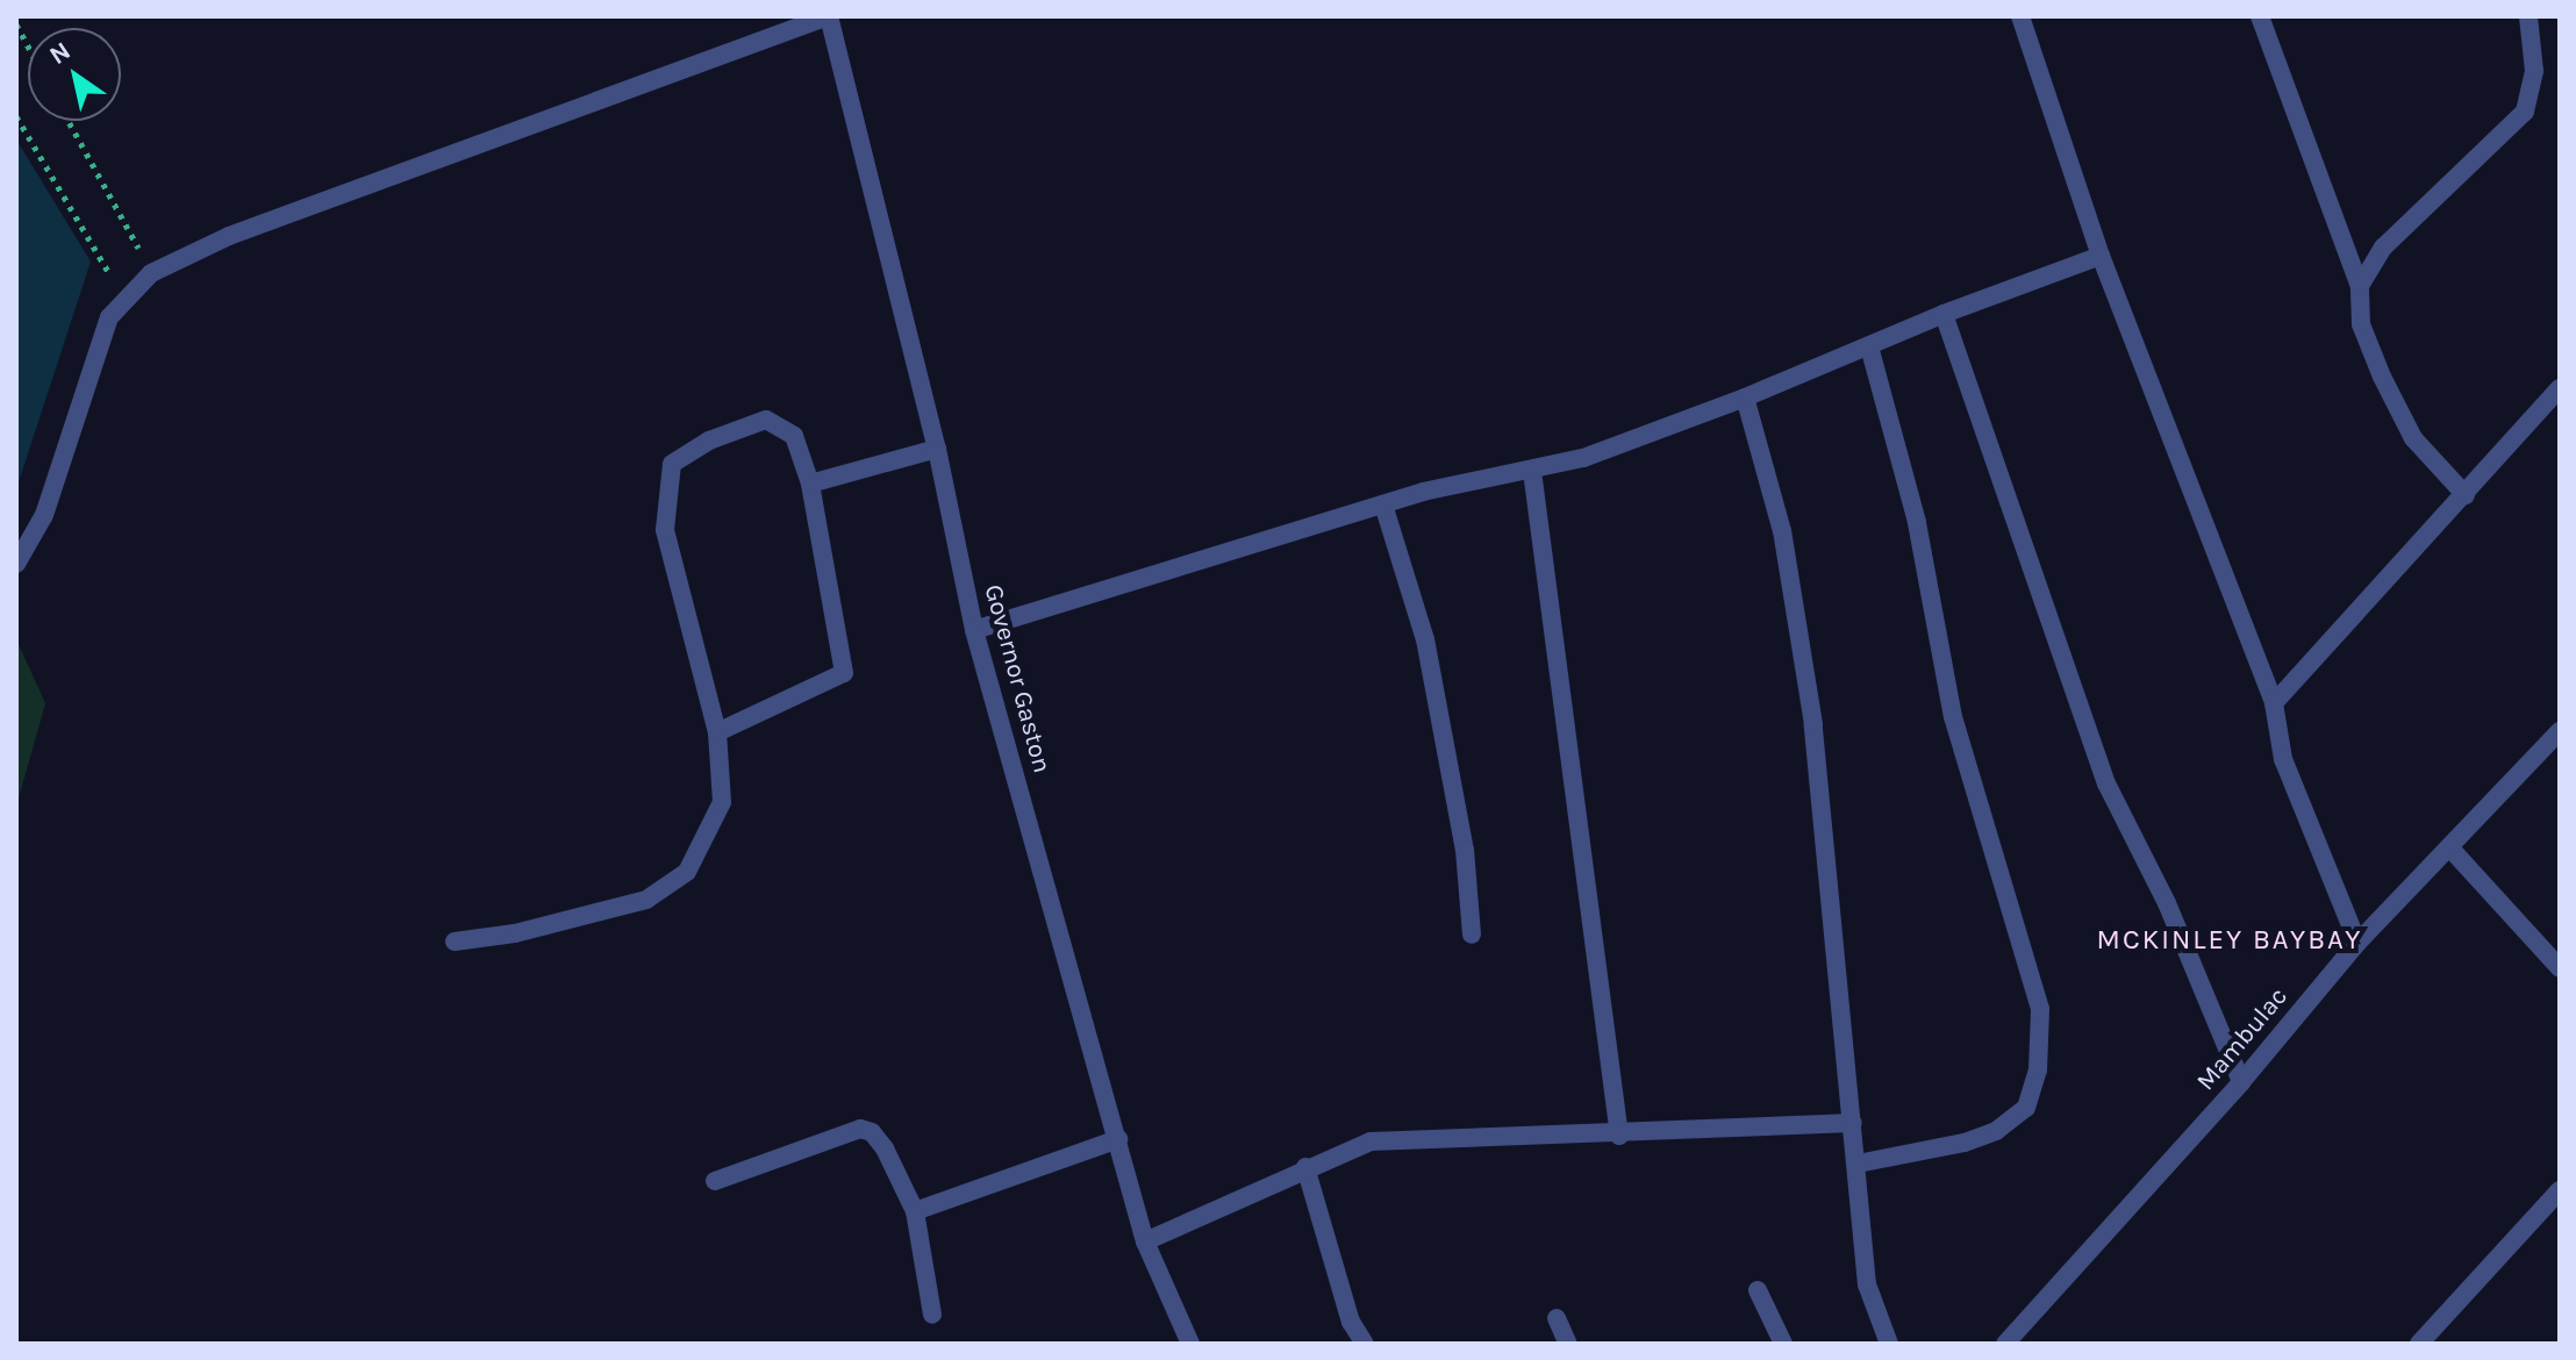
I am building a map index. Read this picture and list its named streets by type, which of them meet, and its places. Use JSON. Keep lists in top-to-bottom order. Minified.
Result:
{"streets":{"street":["Governor Gaston","Mambulac"]},"districts":["MCKINLEY BAYBAY"],"north":"top left"}
